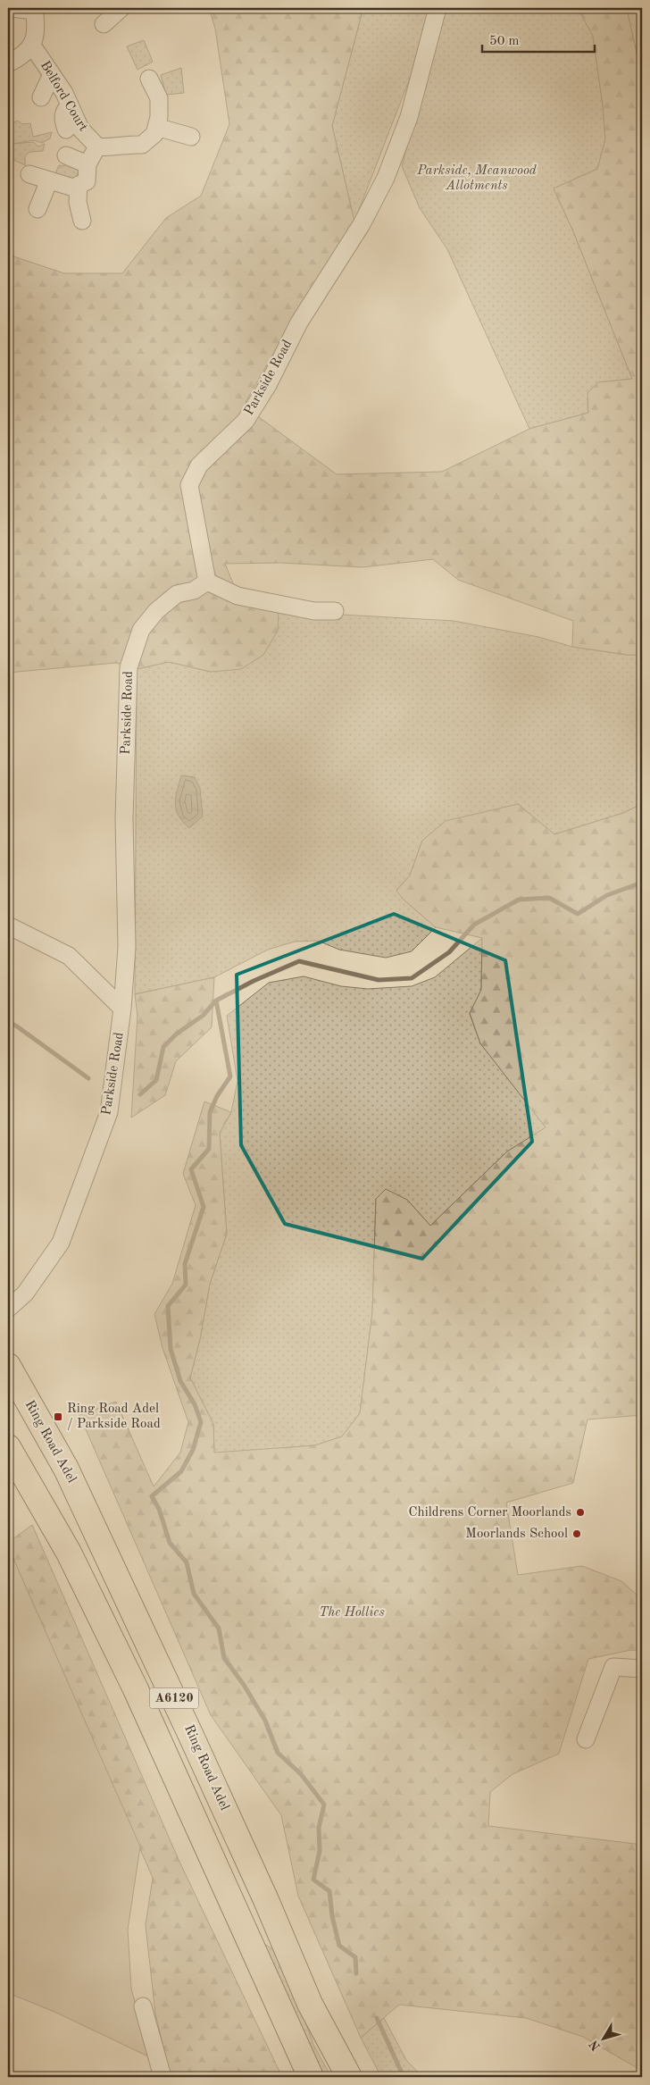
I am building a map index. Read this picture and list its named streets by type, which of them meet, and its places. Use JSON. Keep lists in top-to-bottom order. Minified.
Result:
{"streets":{"highway":["Ring Road Adel","A6120"],"street":["Belford Court","Parkside Road"]},"parks":["Parkside, Meanwood Allotments","The Hollies"],"places":{"transit":["Ring Road Adel / Parkside Road"],"other":["Childrens Corner Moorlands","Moorlands School"]},"scale_bar":"50 m","north":"bottom left"}
